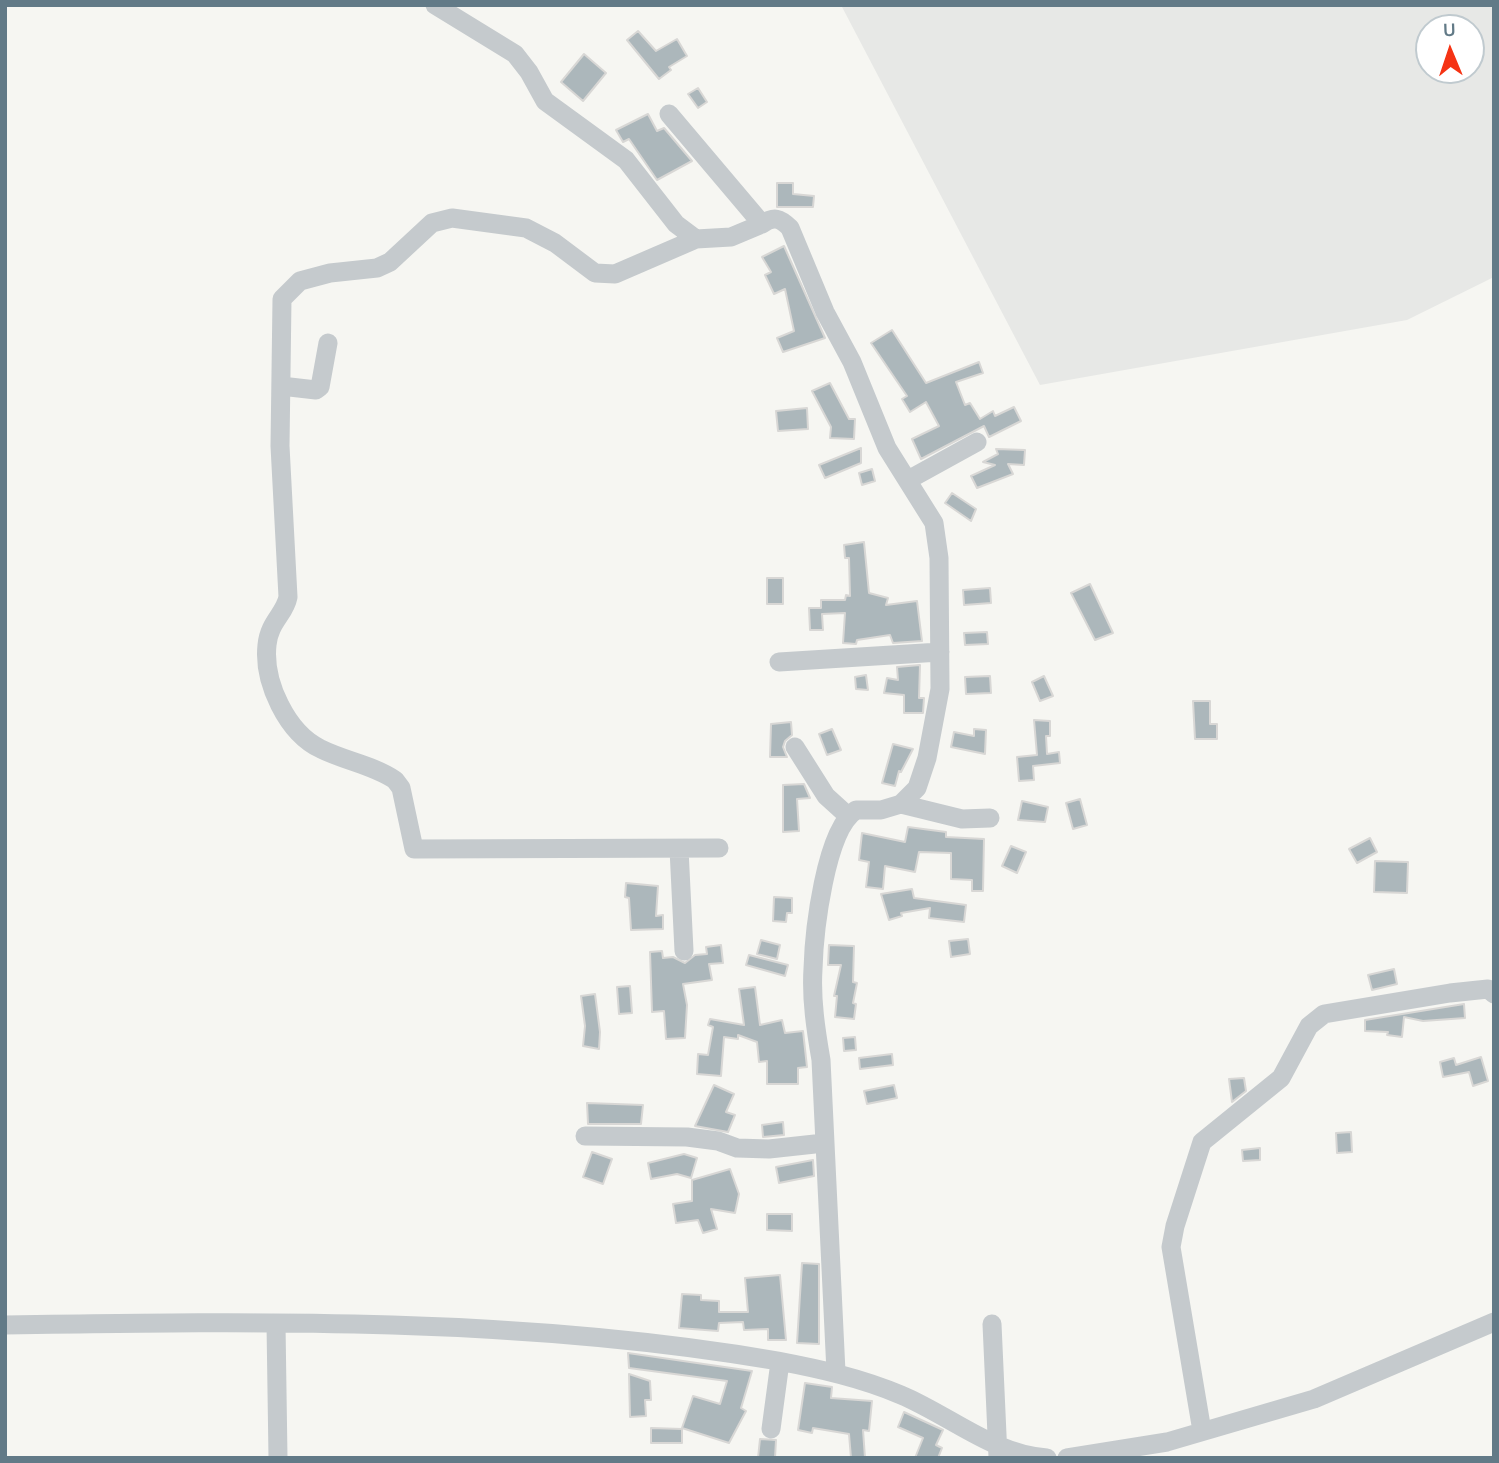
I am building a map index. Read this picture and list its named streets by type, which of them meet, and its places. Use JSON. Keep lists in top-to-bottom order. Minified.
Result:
{"north":"top"}
